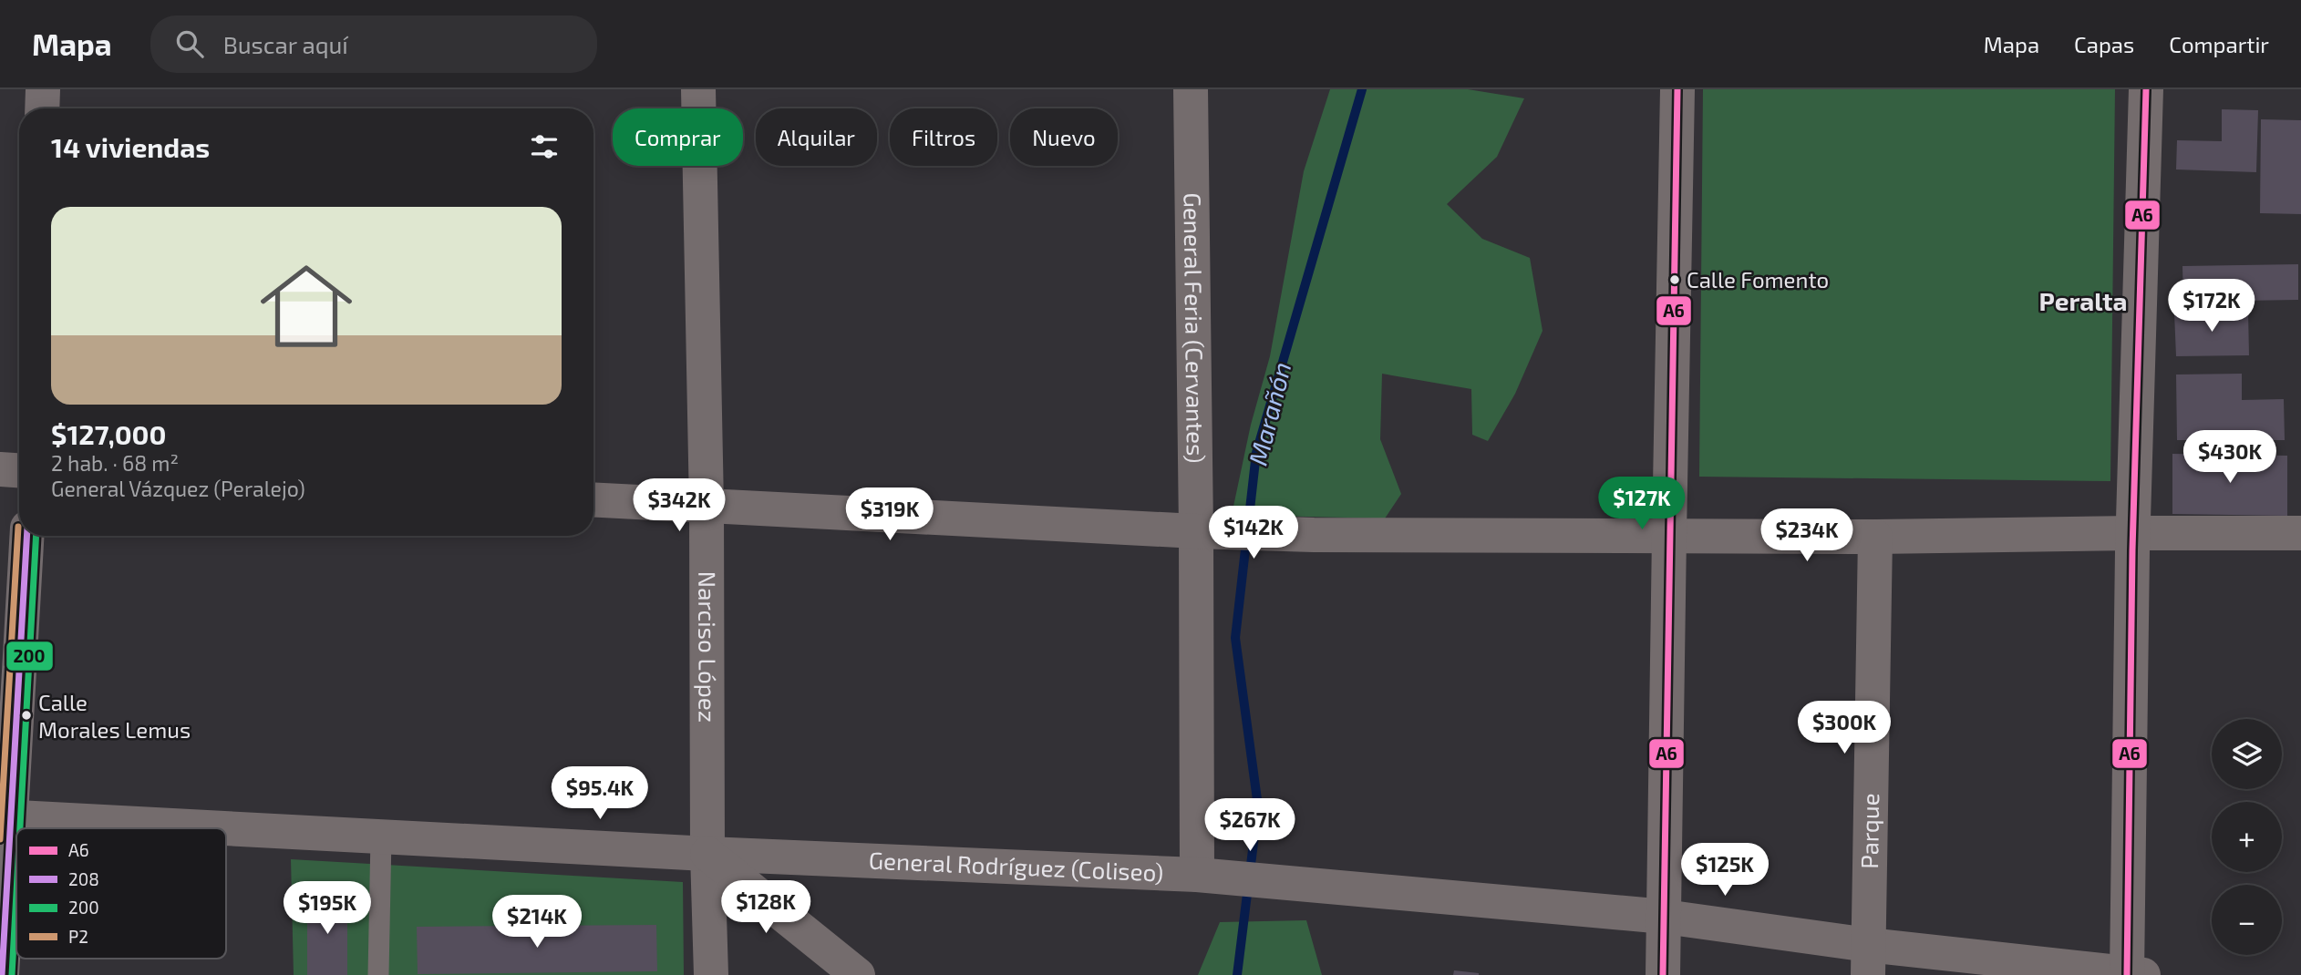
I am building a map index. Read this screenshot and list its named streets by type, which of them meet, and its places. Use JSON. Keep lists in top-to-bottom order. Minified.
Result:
{"streets":{"street":["General Feria (Cervantes)","Narciso López","Parque","General Rodríguez (Coliseo)"]},"crossings":[["General Feria (Cervantes)","General Rodríguez (Coliseo)"],["Narciso López","General Rodríguez (Coliseo)"],["Parque","General Rodríguez (Coliseo)"]],"districts":["Peralta"],"water":["Marañón"],"places":["Calle Fomento","Calle Morales Lemus"],"lines":["transit line A6","transit line P2","transit line 208","transit line 200"],"legend":["A6","208","200","P2"],"page":{"header":"Mapa","search":"Buscar aquí","nav":["Mapa","Capas","Compartir"],"chip":["Comprar","Alquilar","Filtros","Nuevo"],"heading":"14 viviendas","list":[{"name":"$127,000","note":"2 hab. · 68 m² · General Vázquez (Peralejo)"}],"price":["$172K","$430K","$127K","$342K","$319K","$142K","$234K","$300K","$95.4K","$267K","$125K","$128K","$195K","$214K"],"map_buttons":["+","−"]}}
